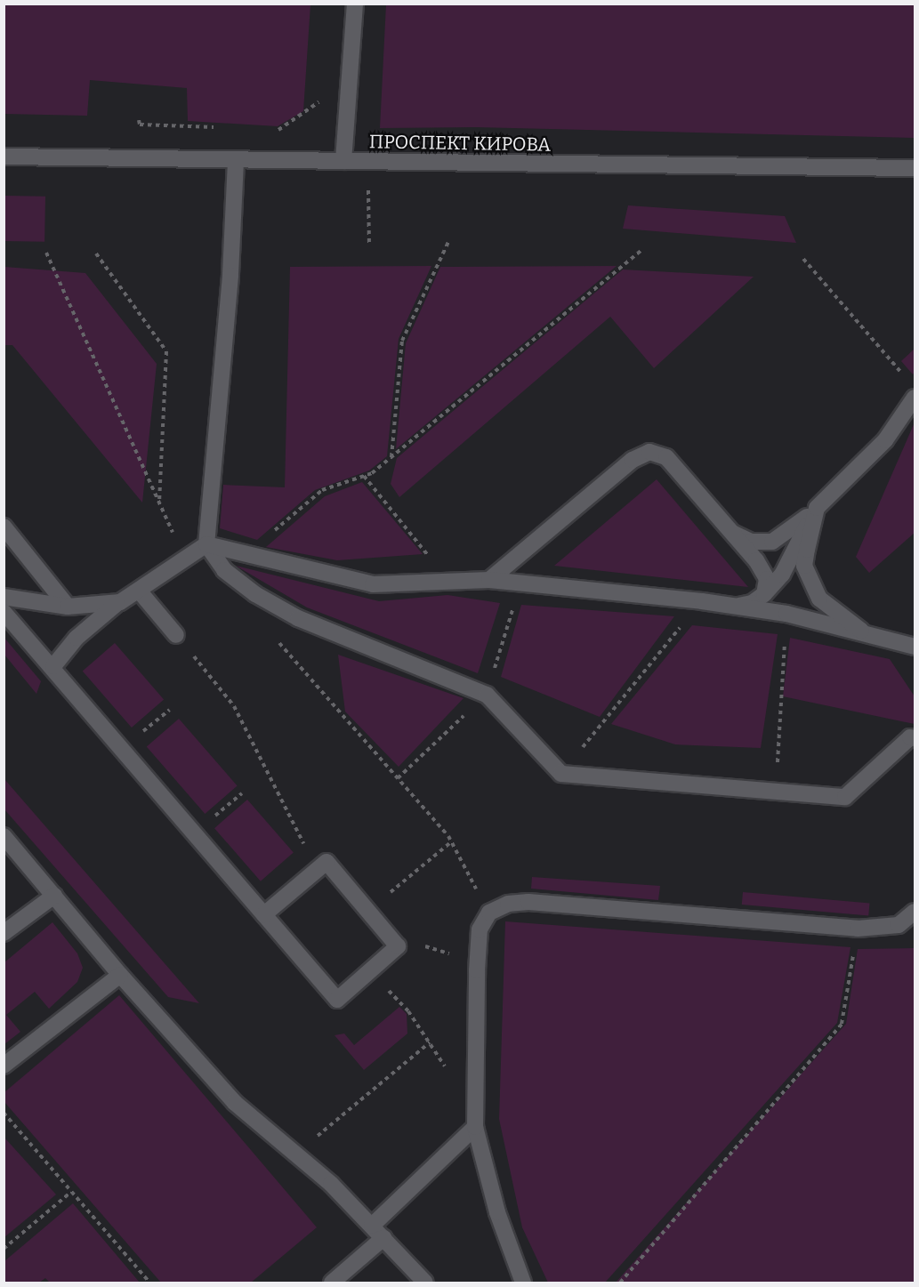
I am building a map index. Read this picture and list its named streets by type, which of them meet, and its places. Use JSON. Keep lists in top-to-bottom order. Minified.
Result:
{"streets":{"main road":["ПРОСПЕКТ КИРОВА"]}}
